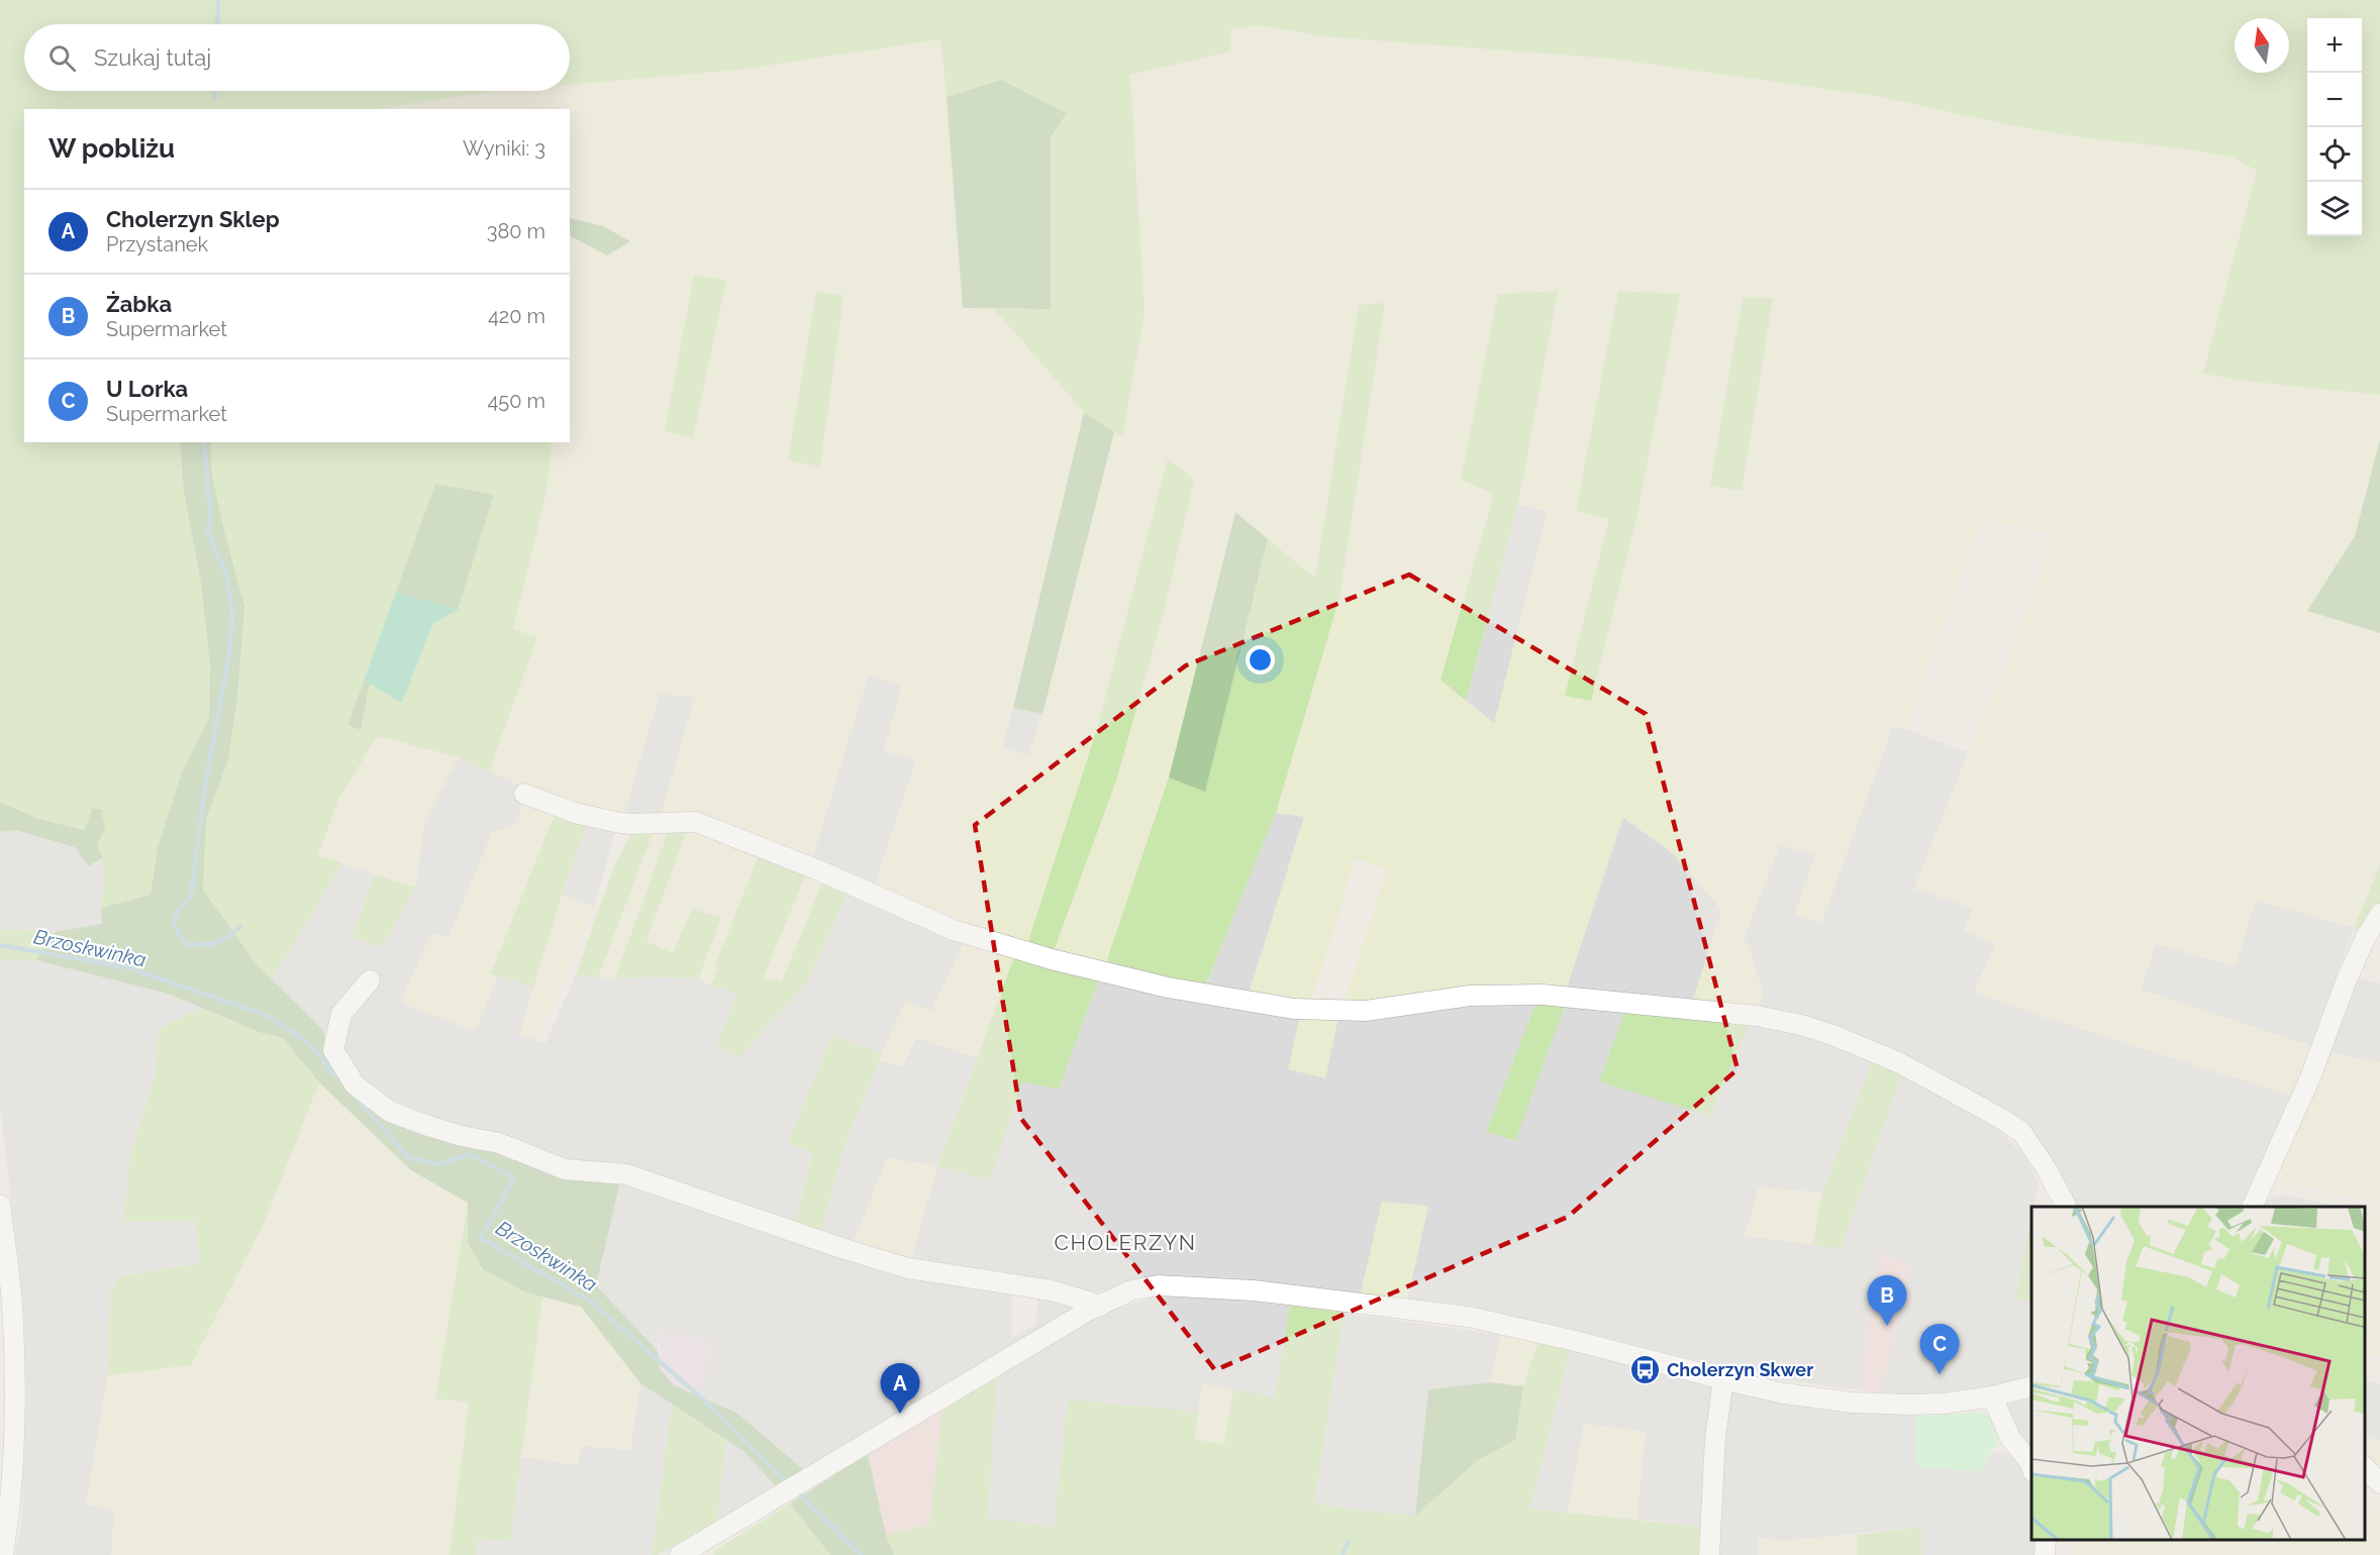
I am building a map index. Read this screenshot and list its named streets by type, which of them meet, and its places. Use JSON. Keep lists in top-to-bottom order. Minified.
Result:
{"districts":["CHOLERZYN"],"water":["Brzoskwinka"],"places":{"bus stop":["Cholerzyn Skwer"]},"north":"top","page":{"map_buttons":["+","−"],"search":"Szukaj tutaj","heading":["W pobliżu","Wyniki: 3"],"list":[{"mark":"A","name":"Cholerzyn Sklep","note":"Przystanek","value":"380 m"},{"mark":"B","name":"Żabka","note":"Supermarket","value":"420 m"},{"mark":"C","name":"U Lorka","note":"Supermarket","value":"450 m"}],"pins":["B","C","A"]}}
